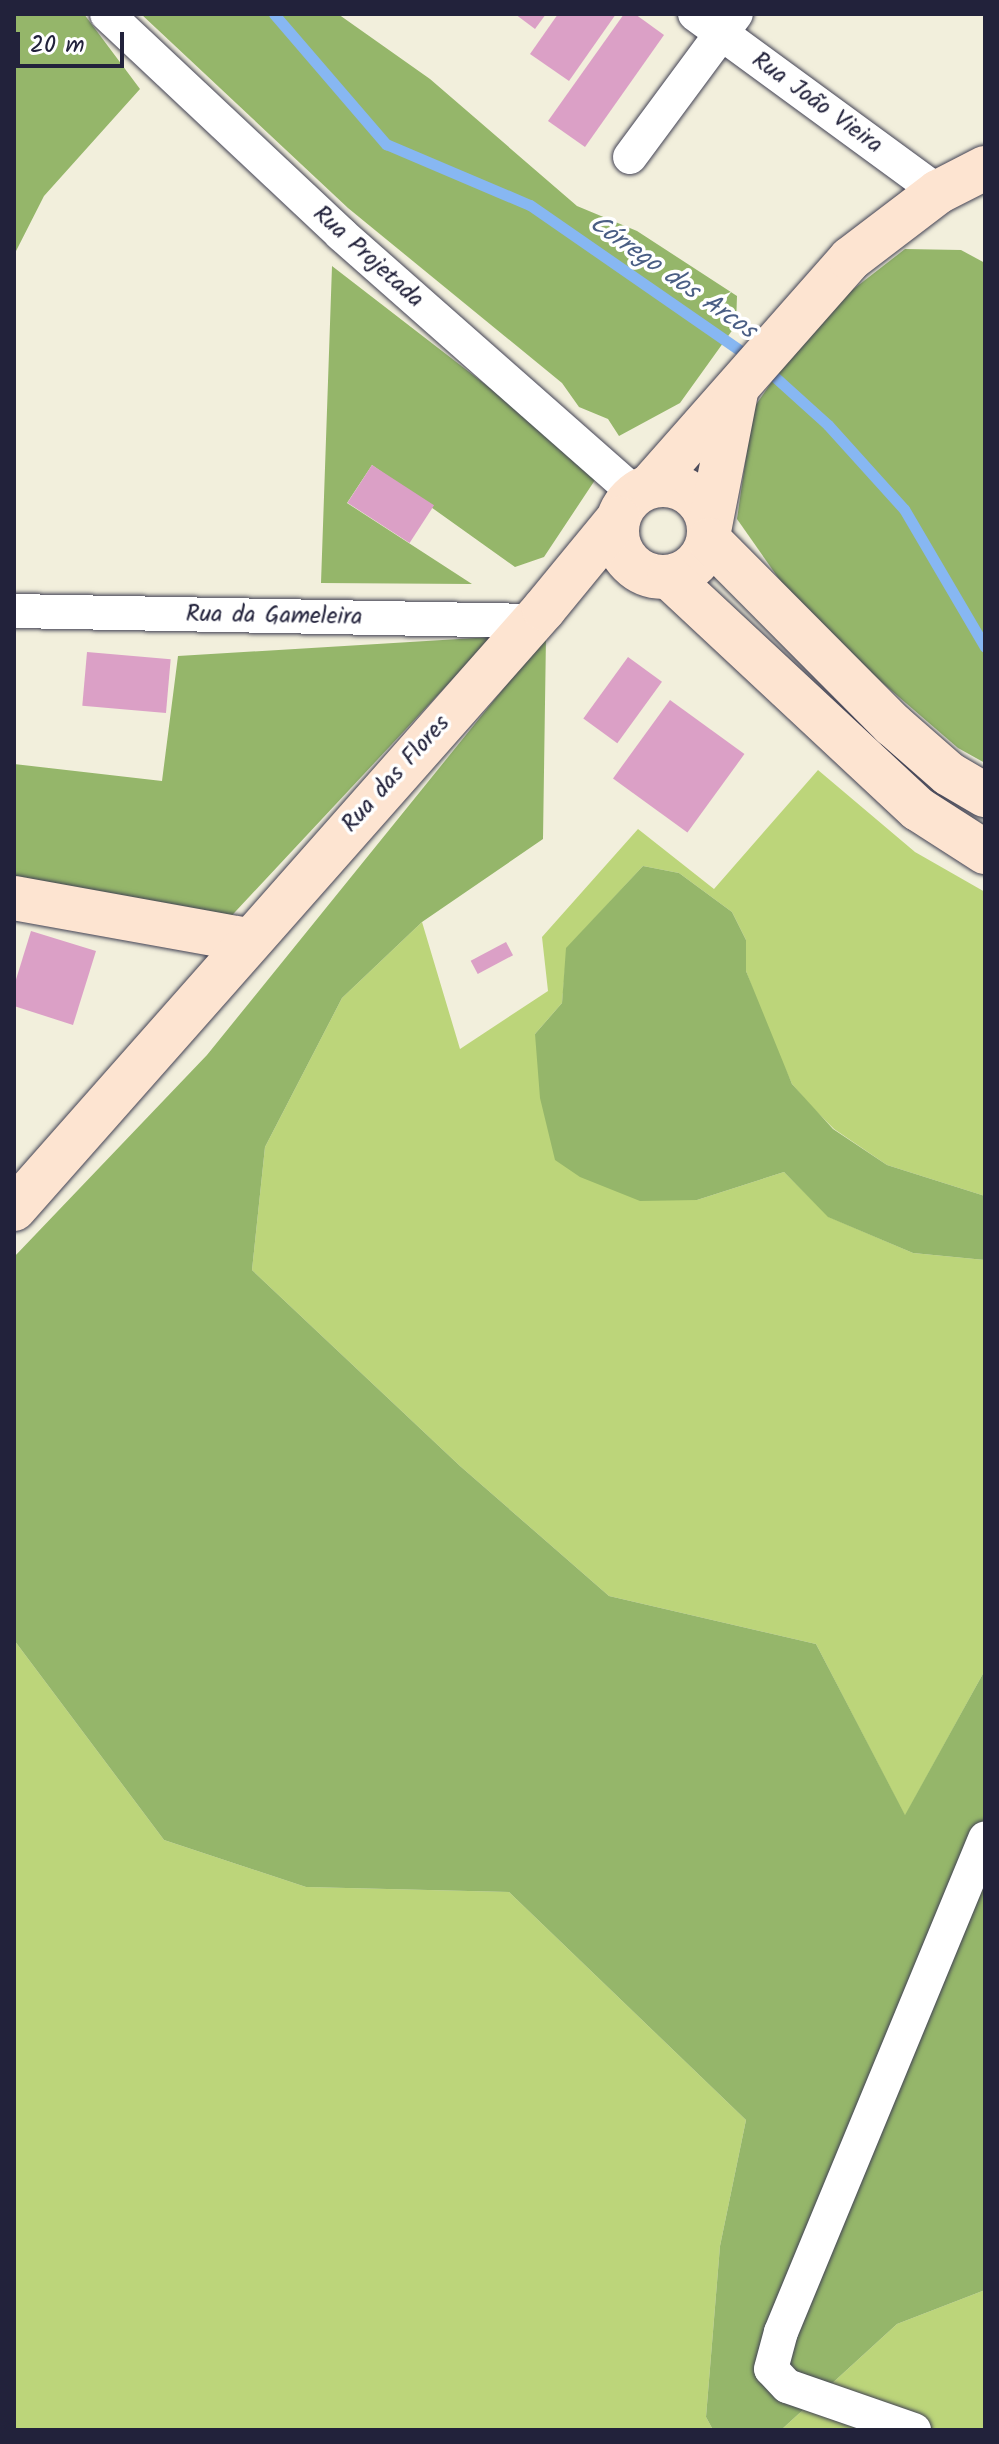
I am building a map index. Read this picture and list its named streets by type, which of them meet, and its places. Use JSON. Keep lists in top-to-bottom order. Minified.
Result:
{"streets":{"main road":["Rua das Flores"],"street":["Rua João Vieira","Rua Projetada","Rua da Gameleira"]},"crossings":[["Rua João Vieira","Rua das Flores"],["Rua Projetada","Rua das Flores"],["Rua da Gameleira","Rua das Flores"]],"water":["Córrego dos Arcos"],"scale_bar":"20 m"}
